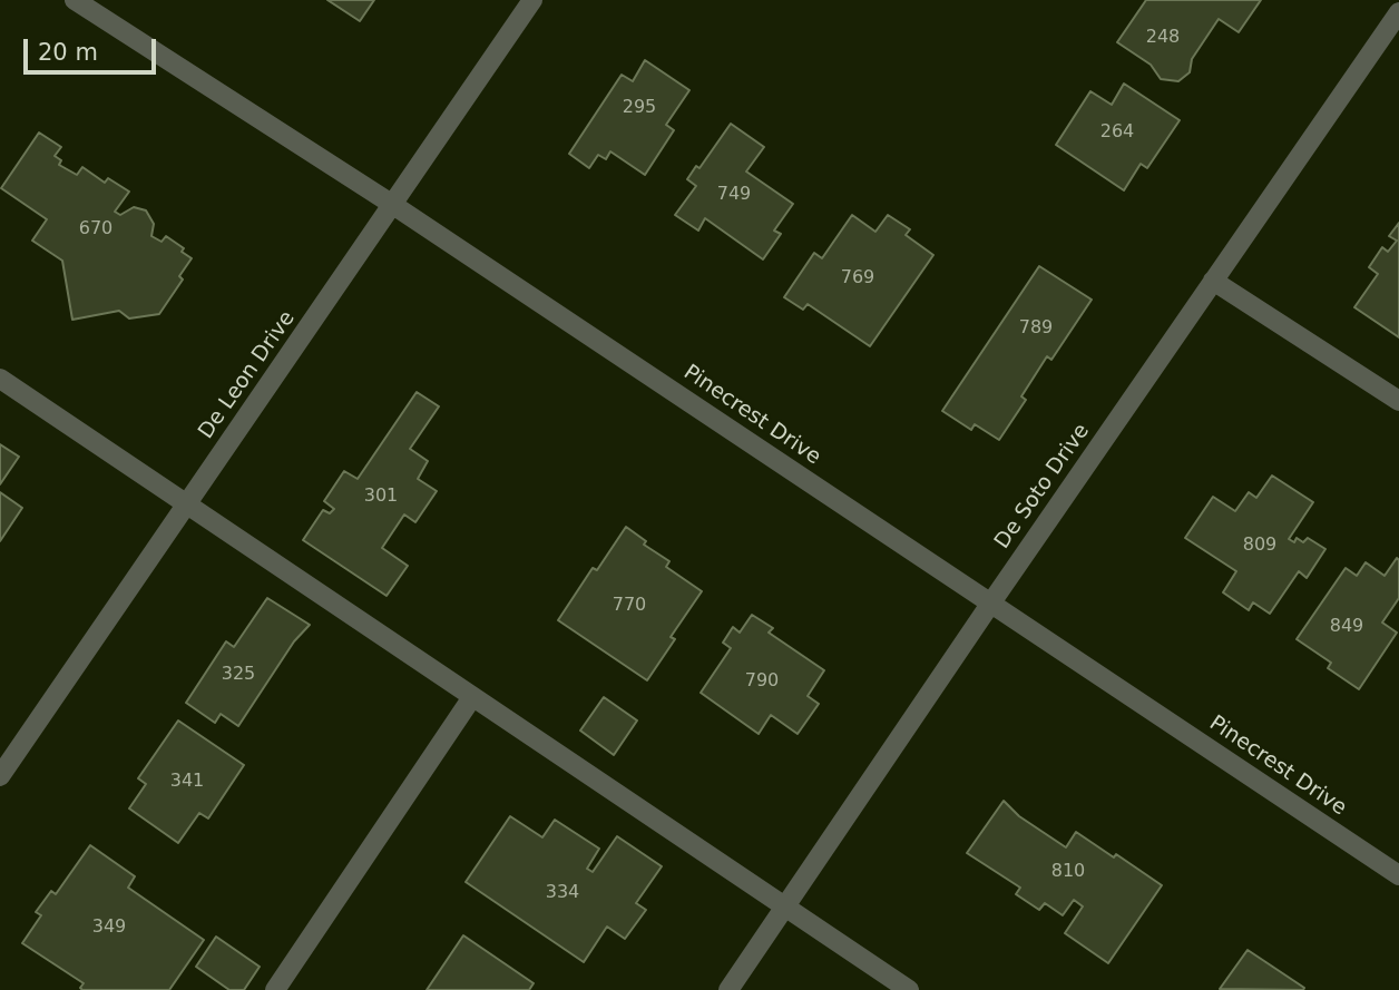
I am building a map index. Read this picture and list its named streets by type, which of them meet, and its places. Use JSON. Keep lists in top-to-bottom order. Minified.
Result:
{"streets":{"street":["De Leon Drive","Pinecrest Drive","De Soto Drive"]},"crossings":[["De Leon Drive","Pinecrest Drive"],["Pinecrest Drive","De Soto Drive"]],"house_numbers":["248","295","264","749","670","769","789","301","809","770","849","325","790","341","810","334","349"],"scale_bar":"20 m"}
